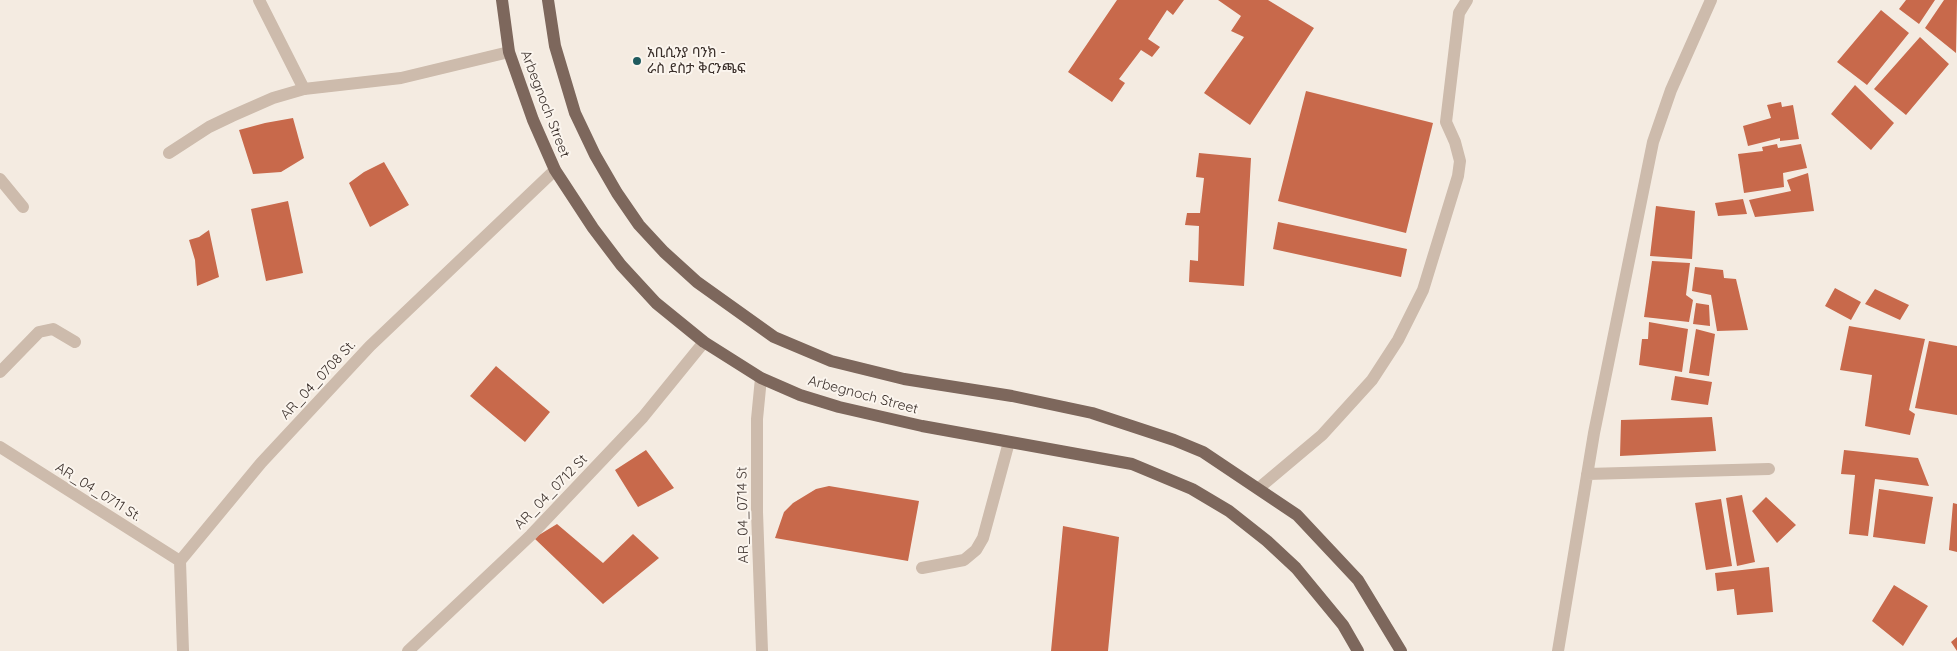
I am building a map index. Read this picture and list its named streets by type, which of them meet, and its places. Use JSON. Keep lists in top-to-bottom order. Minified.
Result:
{"streets":{"main road":["Arbegnoch Street"],"street":["AR_04_0708 St.","AR_04_0711 St.","AR_04_0712 St","AR_04_0714 St"]},"crossings":[["Arbegnoch Street","AR_04_0708 St."],["Arbegnoch Street","AR_04_0712 St"],["Arbegnoch Street","AR_04_0714 St"],["AR_04_0708 St.","AR_04_0711 St."]],"places":["አቢሲንያ ባንክ - ራስ ደስታ ቅርንጫፍ"]}
